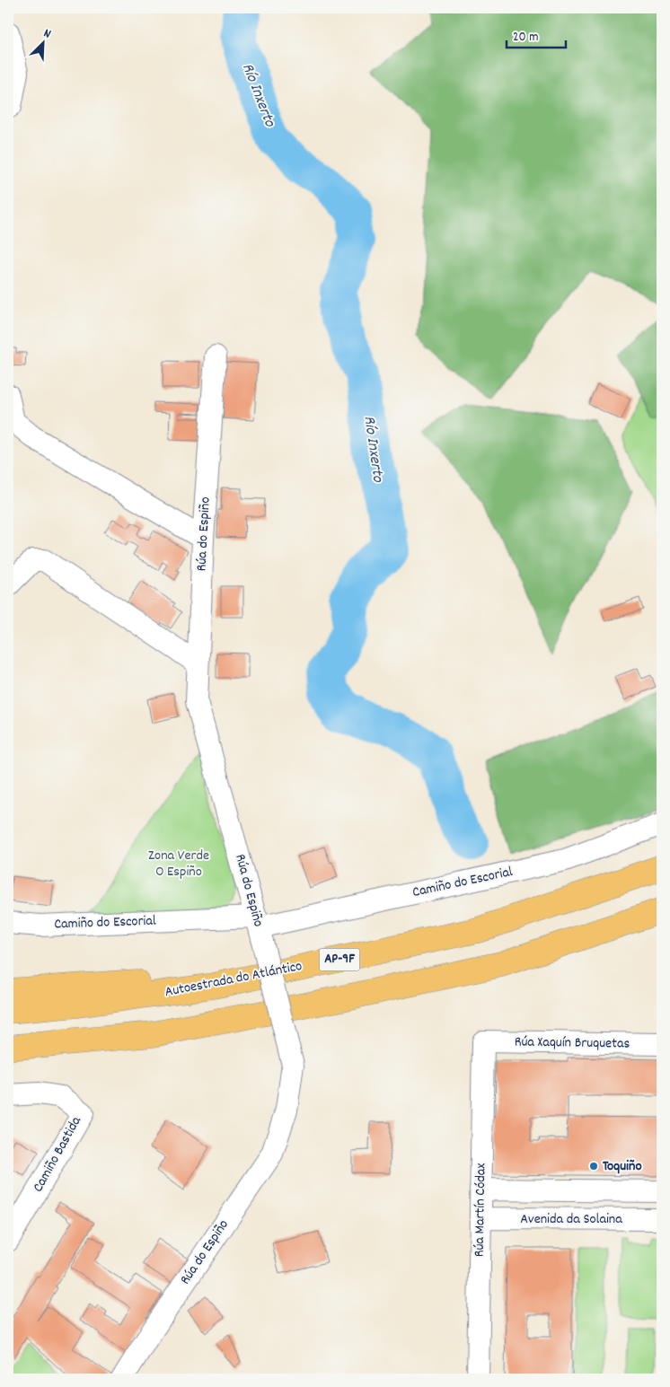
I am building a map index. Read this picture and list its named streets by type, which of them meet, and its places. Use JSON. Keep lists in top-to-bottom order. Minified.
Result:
{"streets":{"highway":["AP-9F","Autoestrada do Atlántico"],"street":["Rúa do Espiño","Camiño do Escorial","Rúa Xaquín Bruquetas","Camiño Bastida","Rúa Martín Códax","Avenida da Solaina"]},"crossings":[["Rúa do Espiño","Camiño do Escorial"],["Rúa Xaquín Bruquetas","Rúa Martín Códax"],["Rúa Martín Códax","Avenida da Solaina"]],"water":["Río Inxerto"],"parks":["Zona Verde O Espiño"],"places":["Toquiño"],"scale_bar":"20 m","north":"top right"}
